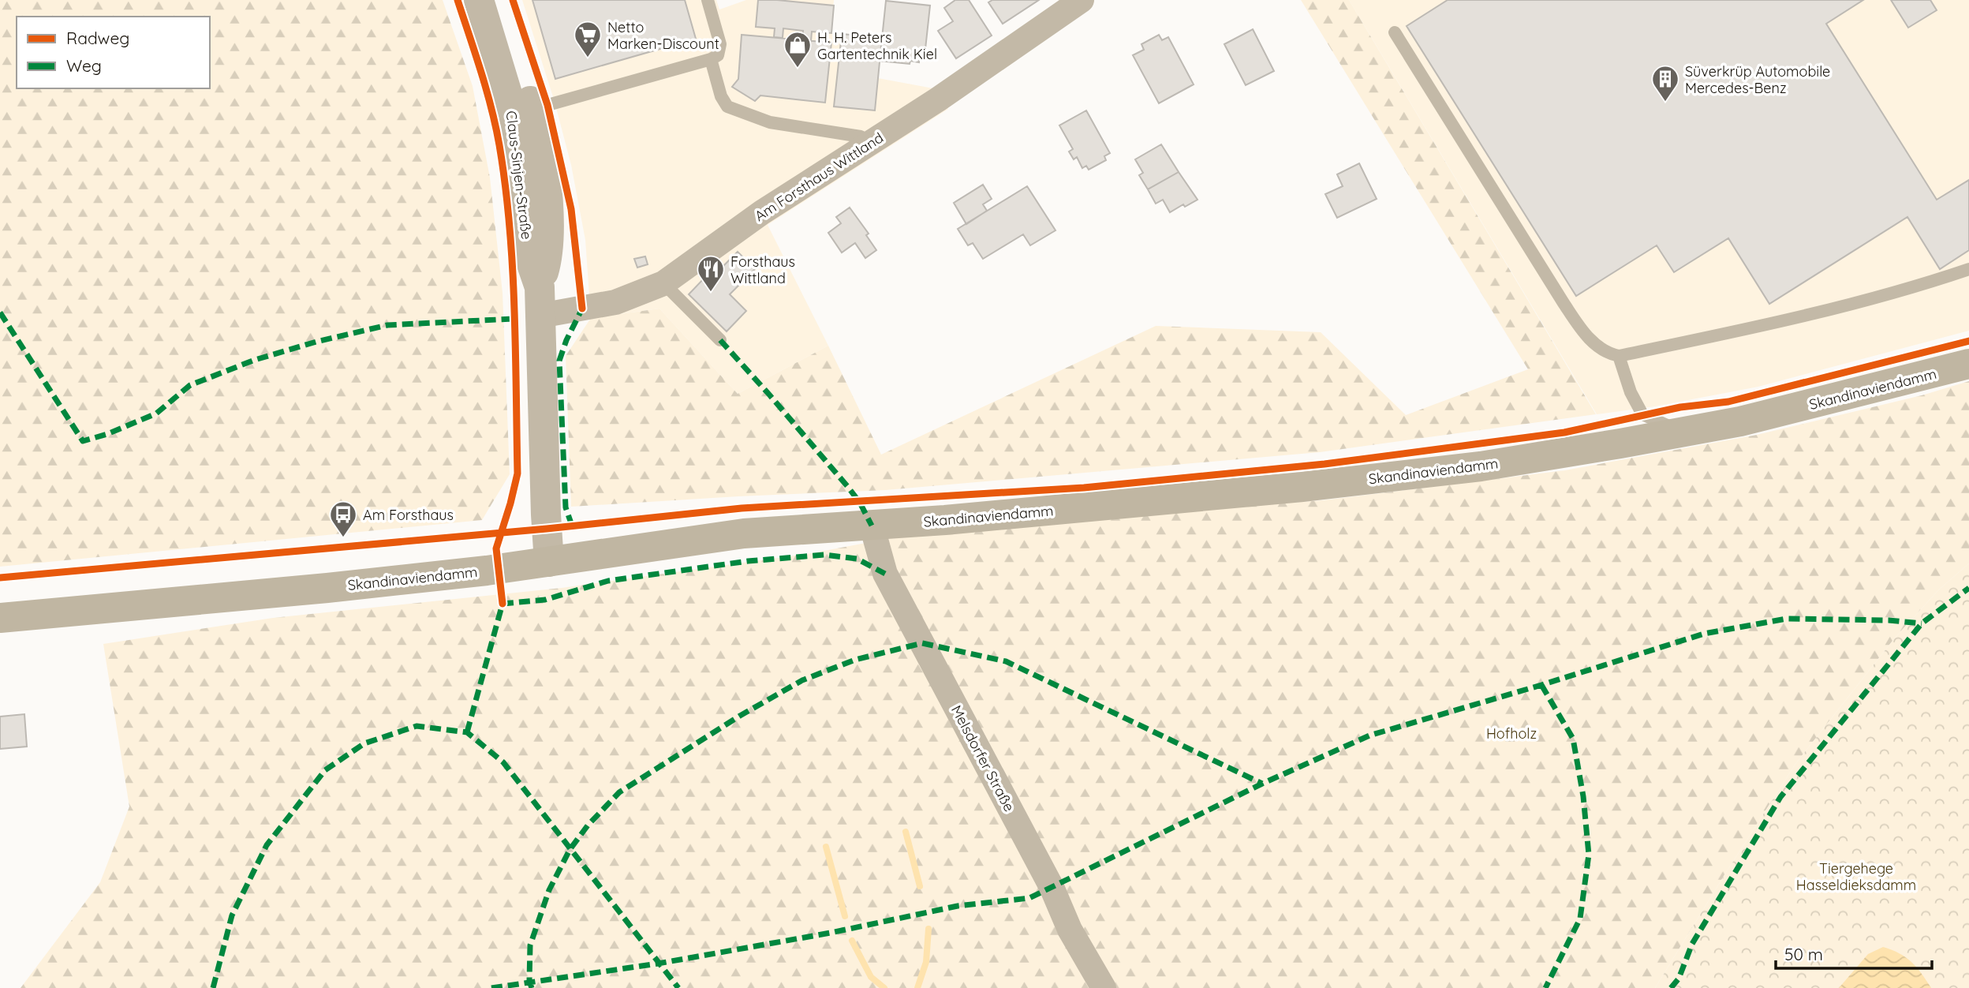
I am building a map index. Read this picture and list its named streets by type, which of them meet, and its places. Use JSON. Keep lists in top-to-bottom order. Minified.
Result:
{"streets":{"main road":["Skandinaviendamm"],"street":["Claus-Sinjen-Straße","Am Forsthaus Wittland","Melsdorfer Straße"]},"crossings":[["Claus-Sinjen-Straße","Am Forsthaus Wittland"],["Claus-Sinjen-Straße","Skandinaviendamm"],["Skandinaviendamm","Melsdorfer Straße"]],"parks":["Hofholz","Tiergehege Hasseldieksdamm"],"places":{"supermarket":["Netto Marken-Discount"],"shop":["H. H. Peters Gartentechnik Kiel"],"building":["Süverkrüp Automobile Mercedes-Benz"],"restaurant":["Forsthaus Wittland"],"bus stop":["Am Forsthaus"]},"legend":["Radweg","Weg"],"scale_bar":"50 m"}
